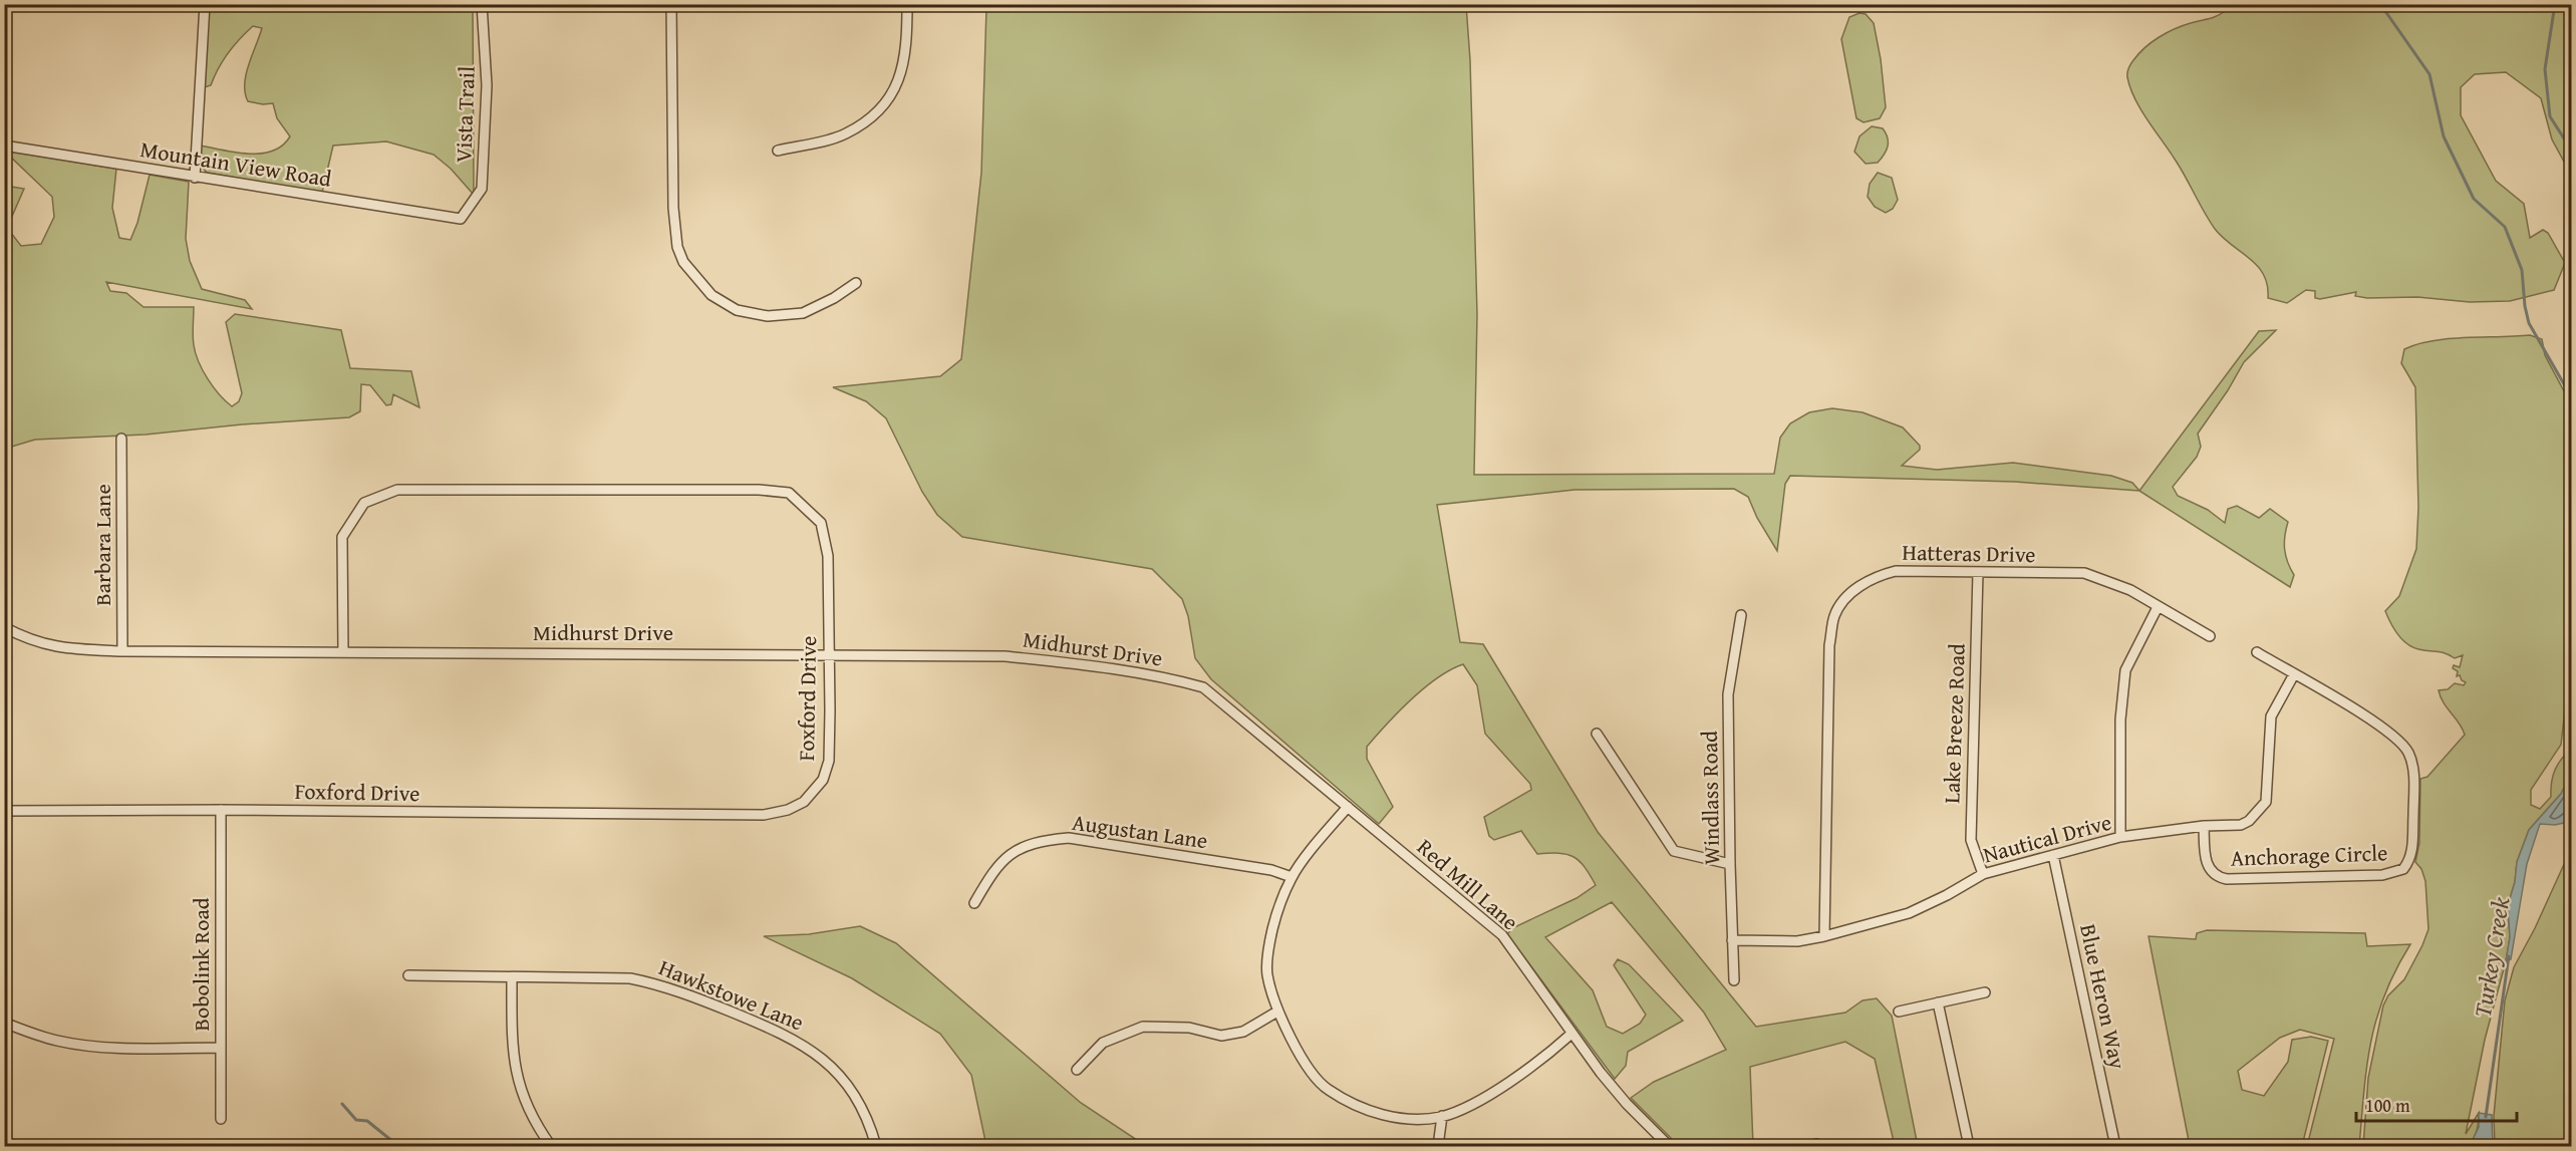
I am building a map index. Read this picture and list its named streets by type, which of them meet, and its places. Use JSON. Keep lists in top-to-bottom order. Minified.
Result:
{"streets":{"street":["Vista Trail","Mountain View Road","Barbara Lane","Hatteras Drive","Midhurst Drive","Foxford Drive","Lake Breeze Road","Windlass Road","Augustan Lane","Nautical Drive","Anchorage Circle","Red Mill Lane","Bobolink Road","Hawkstowe Lane","Blue Heron Way"]},"crossings":[["Vista Trail","Mountain View Road"],["Barbara Lane","Midhurst Drive"],["Hatteras Drive","Lake Breeze Road"],["Hatteras Drive","Nautical Drive"],["Midhurst Drive","Foxford Drive"],["Midhurst Drive","Red Mill Lane"],["Foxford Drive","Bobolink Road"],["Lake Breeze Road","Nautical Drive"],["Windlass Road","Nautical Drive"],["Nautical Drive","Anchorage Circle"],["Nautical Drive","Blue Heron Way"]],"water":["Turkey Creek"],"scale_bar":"100 m"}
